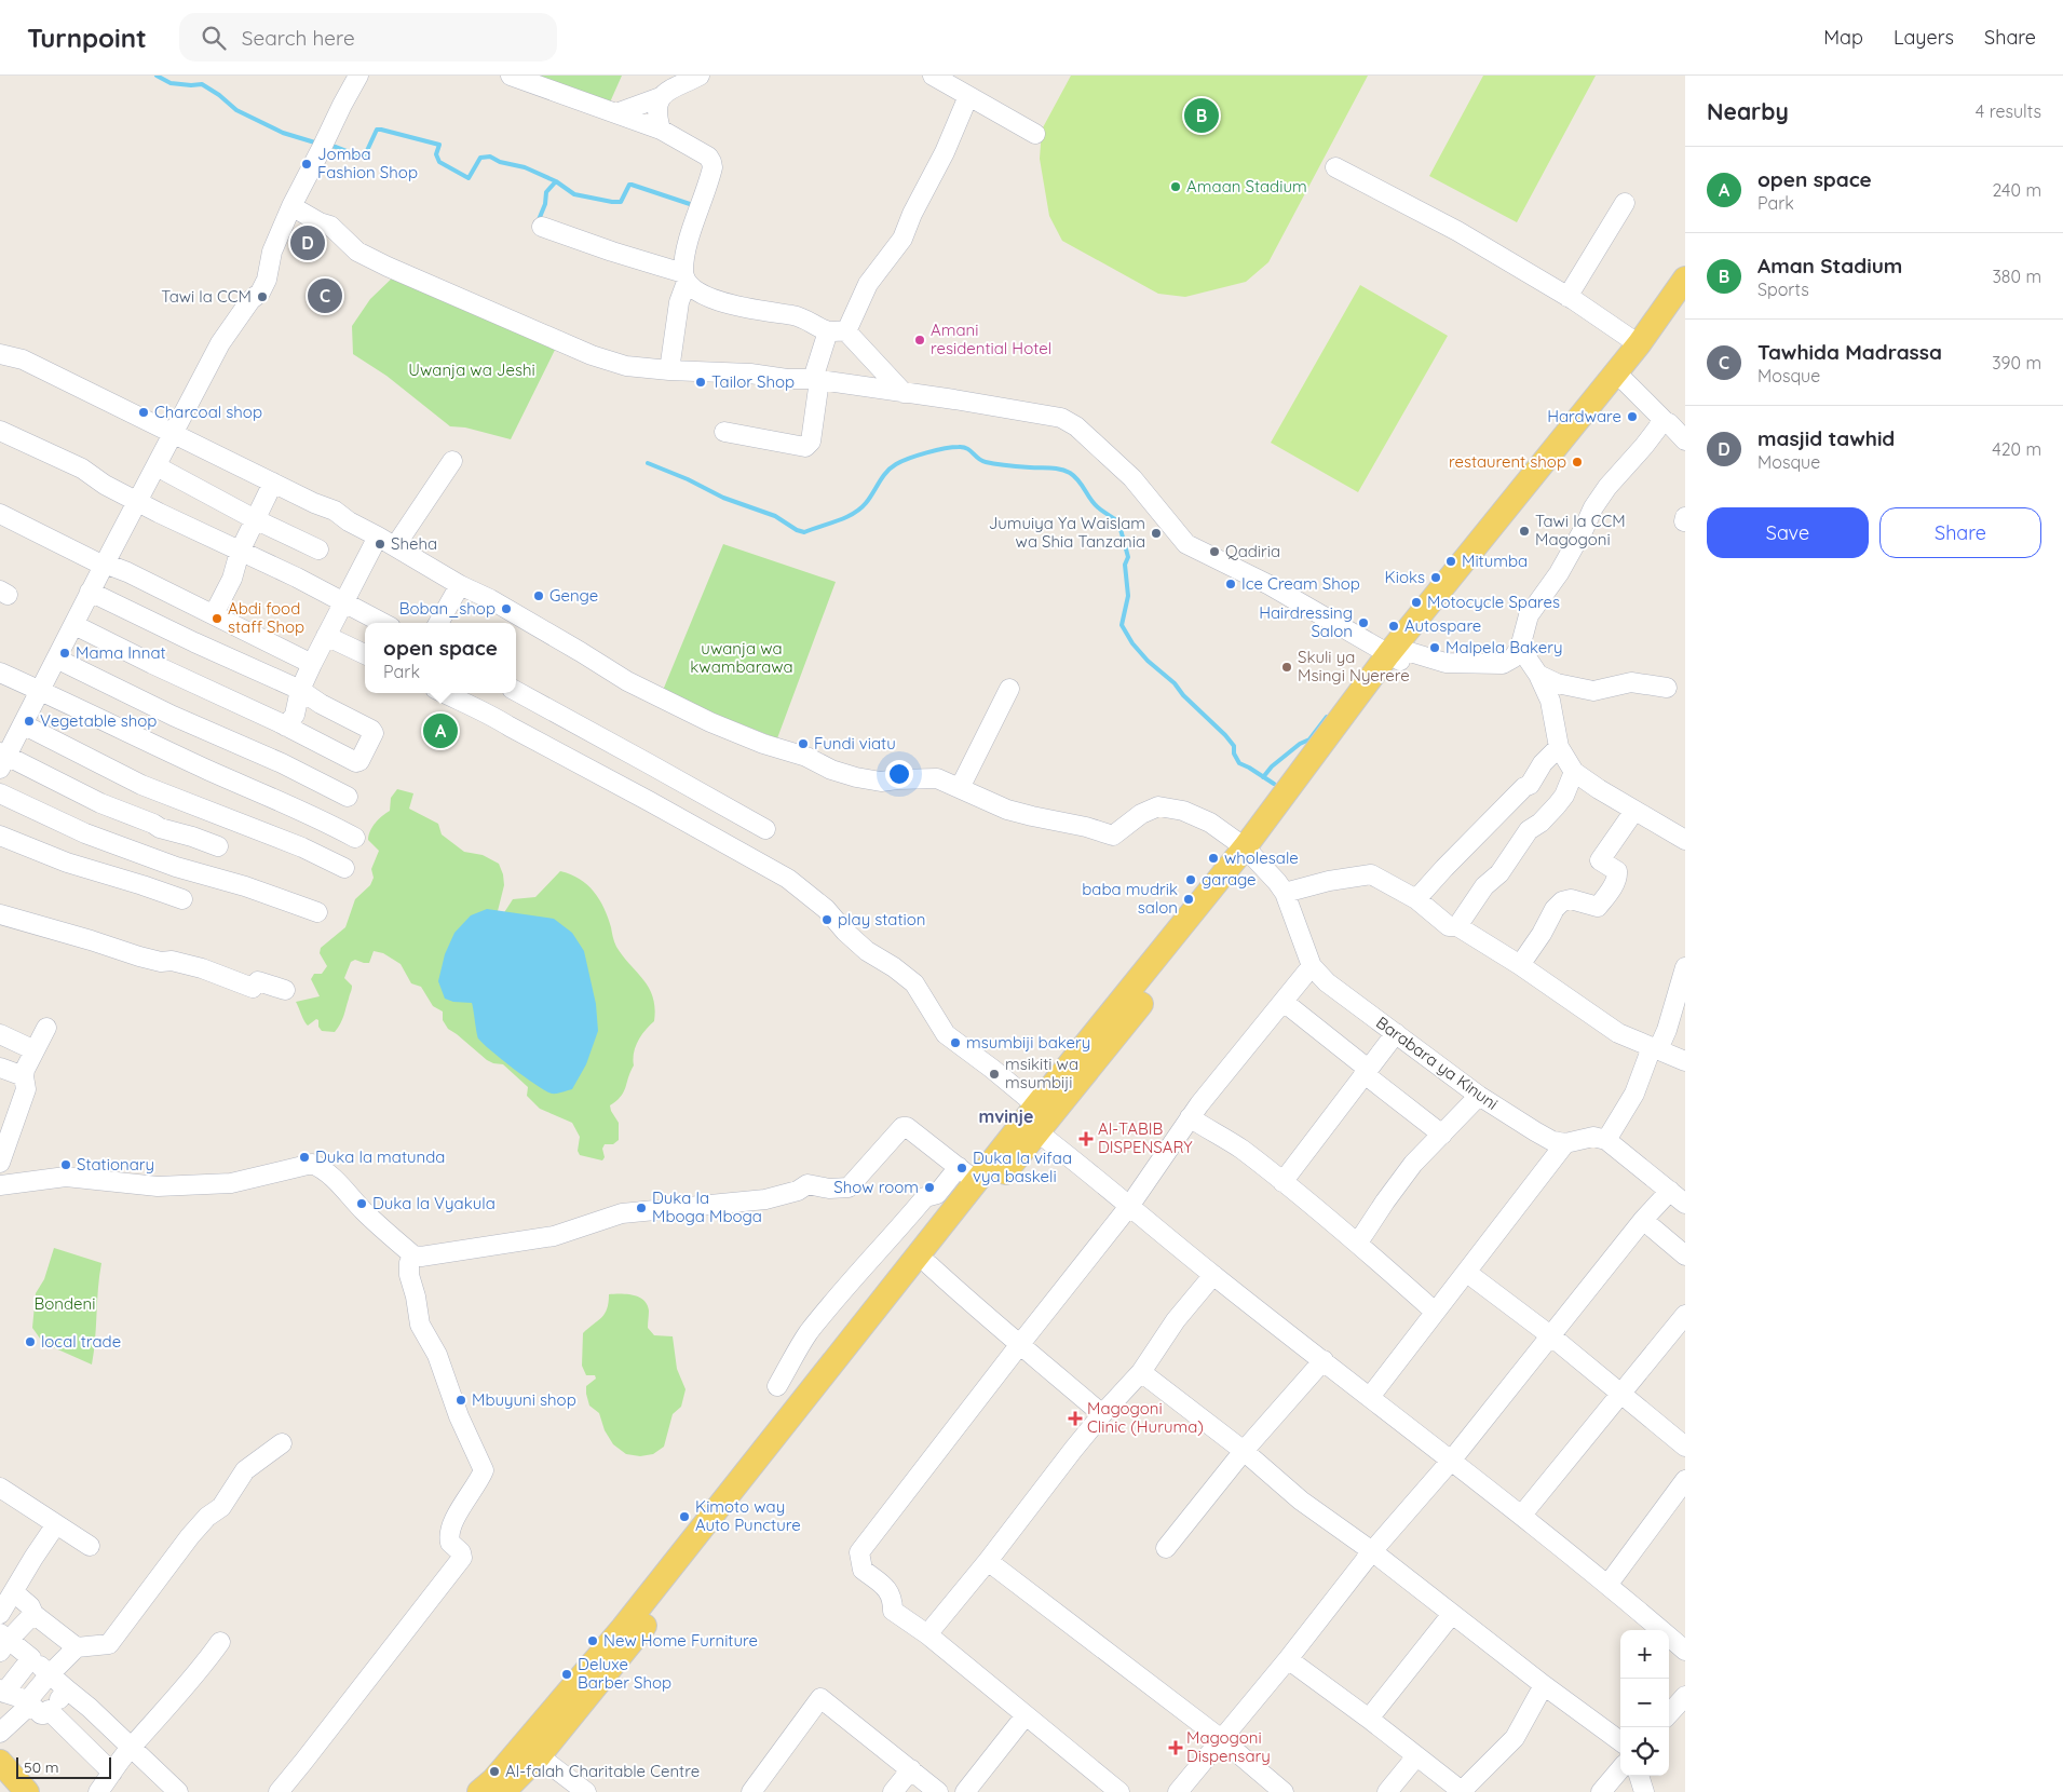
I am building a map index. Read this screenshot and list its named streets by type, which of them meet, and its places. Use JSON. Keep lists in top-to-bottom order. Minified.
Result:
{"streets":{"street":["Barabara ya Kinuni"]},"districts":["mvinje"],"parks":["Uwanja wa Jeshi","uwanja wa kwambarawa","Bondeni"],"places":{"other":["Jomba Fashion Shop","Amaan Stadium","Tawi la CCM","Amani residential Hotel","Tailor Shop","Charcoal shop","Hardware","restaurent shop","Tawi la CCM Magogoni","Jumuiya Ya Waislam wa Shia Tanzania","Sheha","Qadiria","Mitumba","Kioks","Ice Cream Shop","Genge","Motocycle Spares","Boban_shop","Abdi food staff Shop","Hairdressing Salon","Autospare","Malpela Bakery","Mama Innat","Skuli ya Msingi Nyerere","Vegetable shop","Fundi viatu","wholesale","garage","baba mudrik salon","play station","msumbiji bakery","msikiti wa msumbiji","Duka la matunda","Stationary","Duka la vifaa vya baskeli","Show room","Duka la Vyakula","Duka la Mboga Mboga","local trade","Mbuyuni shop","Kimoto way Auto Puncture","New Home Furniture","Deluxe Barber Shop","Al-falah Charitable Centre"],"health":["Al-TABIB DISPENSARY","Magogoni Clinic (Huruma)","Magogoni Dispensary"]},"scale_bar":"50 m","page":{"header":"Turnpoint","search":"Search here","nav":["Map","Layers","Share"],"heading":["Nearby","4 results"],"pins":["B","D","C","A"],"list":[{"mark":"A","name":"open space","note":"Park","value":"240 m"},{"mark":"B","name":"Aman Stadium","note":"Sports","value":"380 m"},{"mark":"C","name":"Tawhida Madrassa","note":"Mosque","value":"390 m"},{"mark":"D","name":"masjid tawhid","note":"Mosque","value":"420 m"}],"buttons":["Save","Share"],"popup":["open space","Park"],"map_buttons":["+","−"],"scale":"50 m"}}
